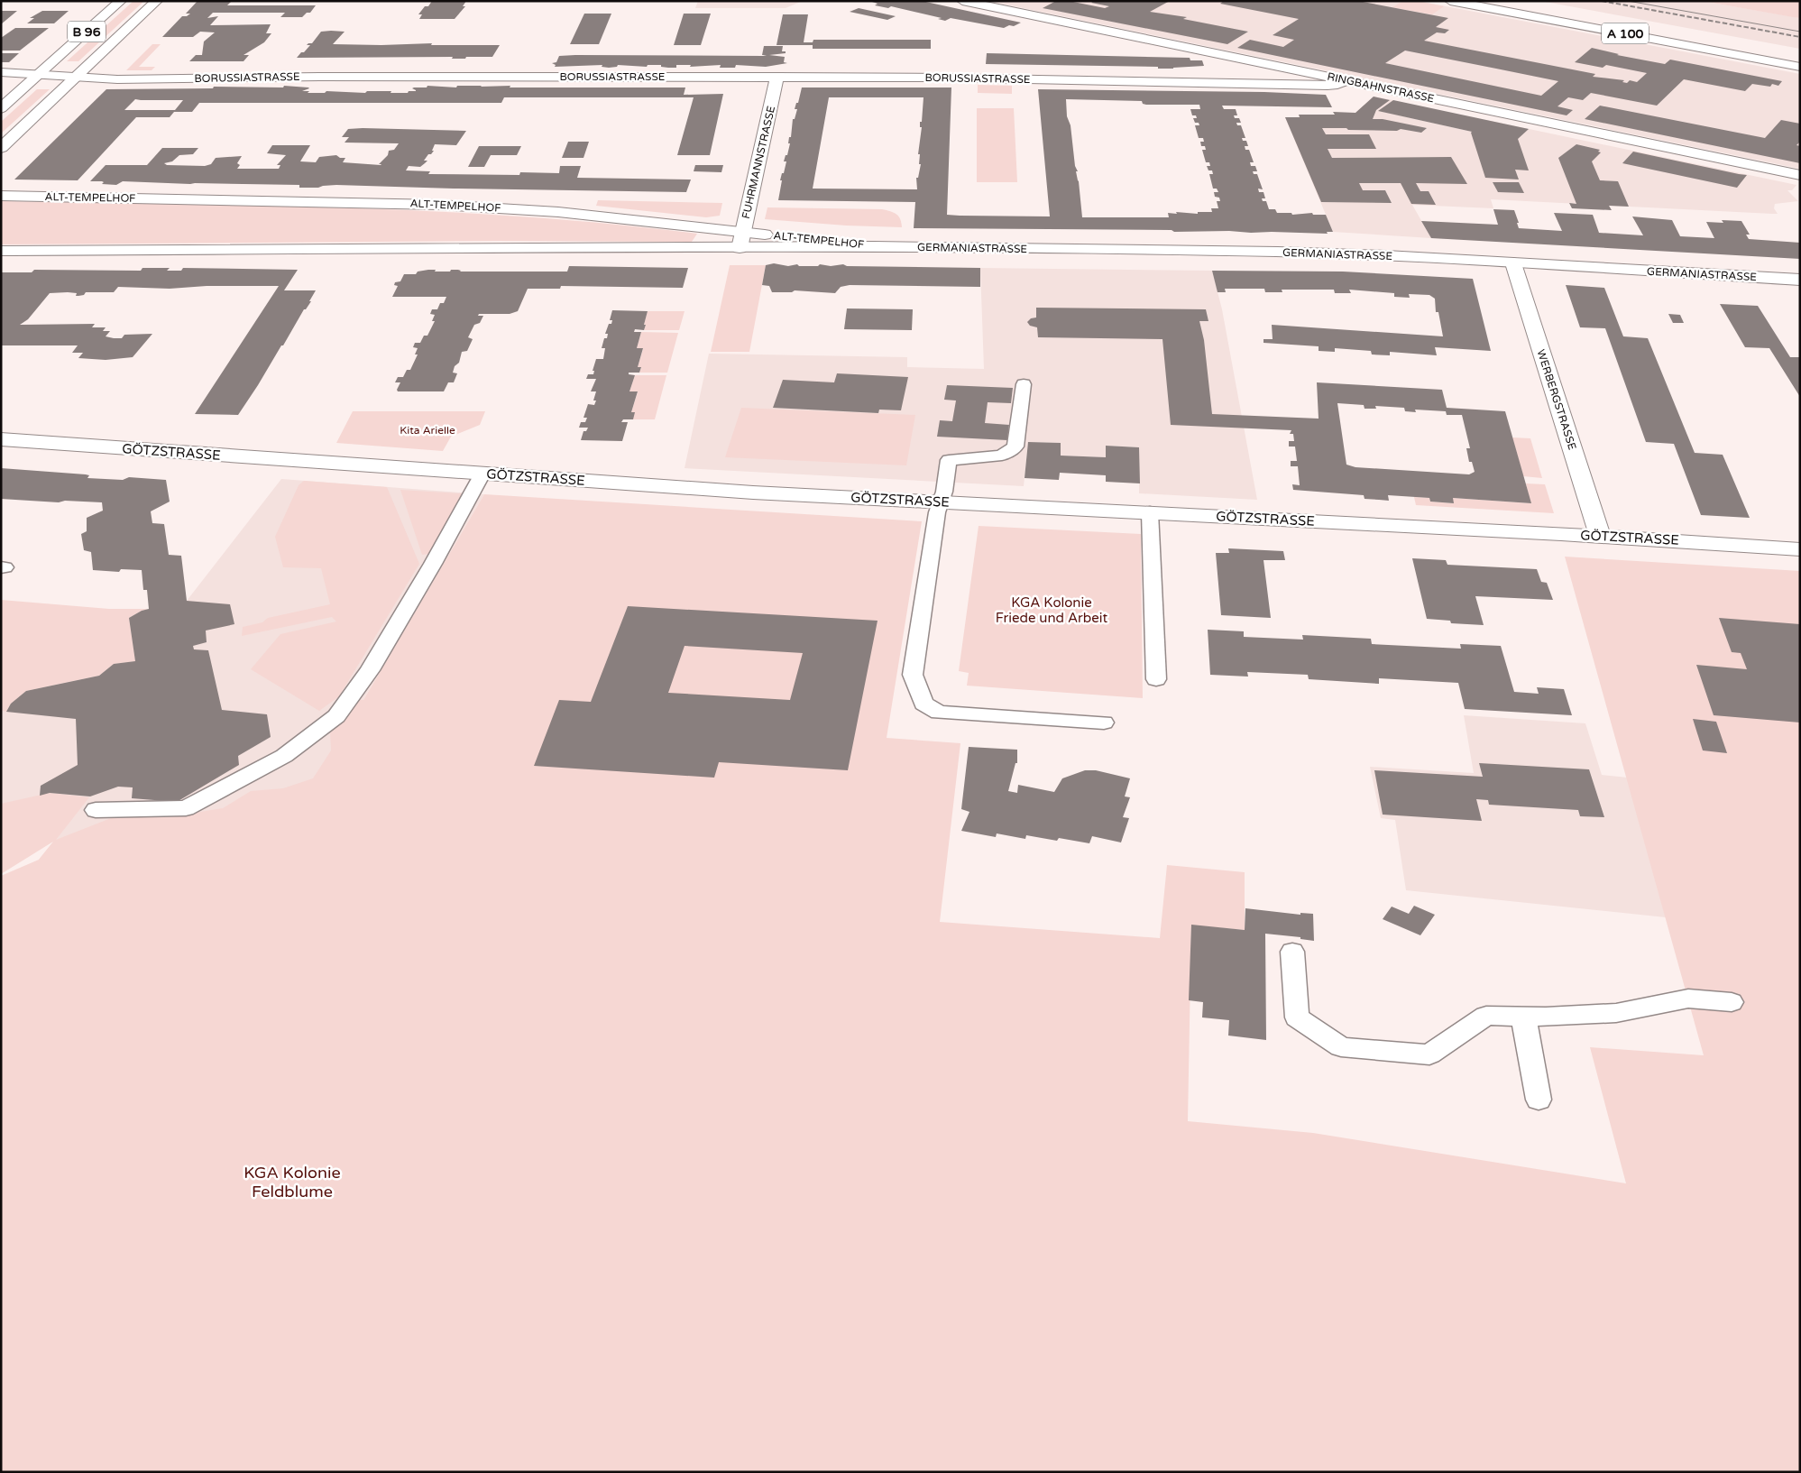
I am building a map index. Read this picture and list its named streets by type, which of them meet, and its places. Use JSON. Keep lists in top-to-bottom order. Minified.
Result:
{"streets":{"main road":["B 96","A 100","BORUSSIASTRASSE","RINGBAHNSTRASSE","FUHRMANNSTRASSE","ALT-TEMPELHOF","GERMANIASTRASSE","WERBERGSTRASSE","GÖTZSTRASSE"]},"crossings":[["B 96","BORUSSIASTRASSE"],["BORUSSIASTRASSE","RINGBAHNSTRASSE"],["BORUSSIASTRASSE","FUHRMANNSTRASSE"],["FUHRMANNSTRASSE","ALT-TEMPELHOF"],["ALT-TEMPELHOF","GERMANIASTRASSE"],["GERMANIASTRASSE","WERBERGSTRASSE"],["WERBERGSTRASSE","GÖTZSTRASSE"]],"parks":["Kita Arielle","KGA Kolonie Friede und Arbeit","KGA Kolonie Feldblume"]}
